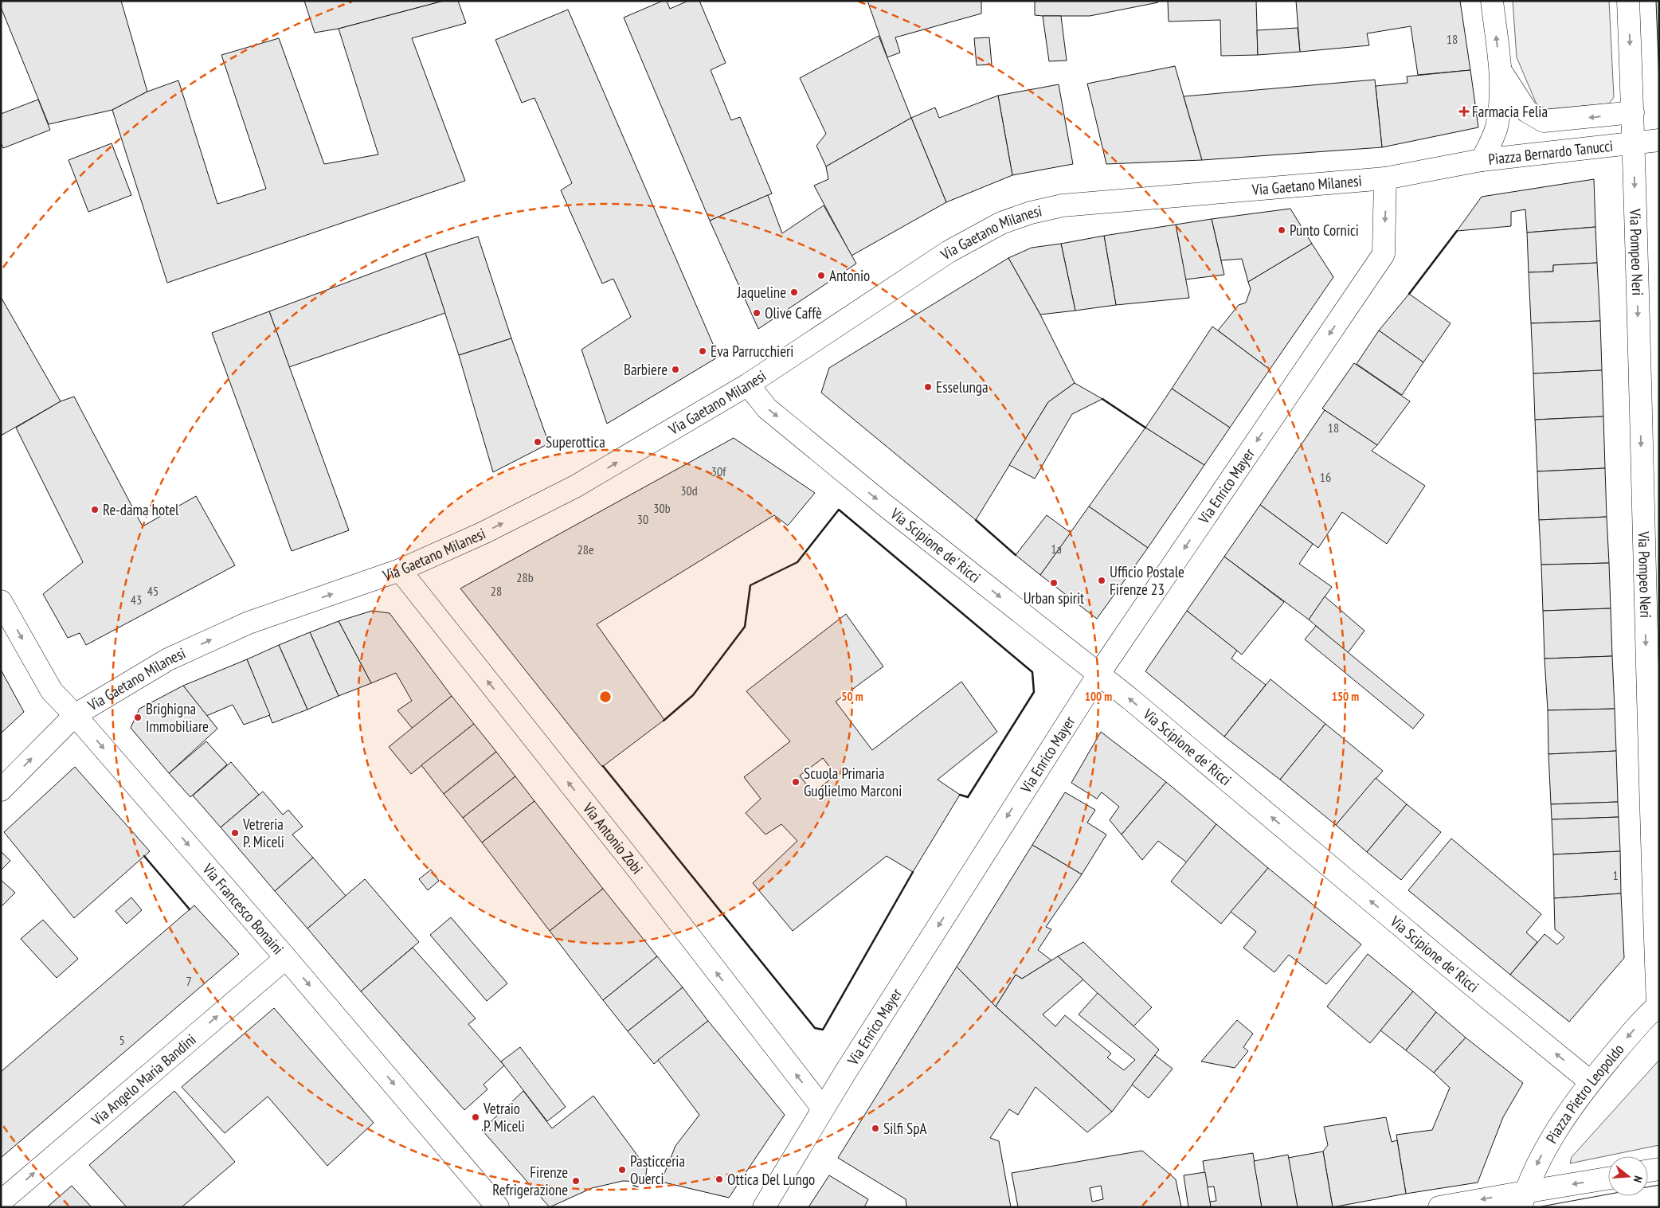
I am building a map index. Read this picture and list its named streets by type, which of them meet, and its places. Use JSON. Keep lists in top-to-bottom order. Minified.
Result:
{"streets":{"street":["Piazza Bernardo Tanucci","Via Gaetano Milanesi","Via Pompeo Neri","Via Enrico Mayer","Via Scipione de' Ricci","Via Antonio Zobi","Via Francesco Bonaini","Via Angelo Maria Bandini","Piazza Pietro Leopoldo"]},"crossings":[["Piazza Bernardo Tanucci","Via Gaetano Milanesi"],["Piazza Bernardo Tanucci","Via Pompeo Neri"],["Via Gaetano Milanesi","Via Enrico Mayer"],["Via Gaetano Milanesi","Via Scipione de' Ricci"],["Via Gaetano Milanesi","Via Antonio Zobi"],["Via Gaetano Milanesi","Via Francesco Bonaini"],["Via Pompeo Neri","Piazza Pietro Leopoldo"],["Via Enrico Mayer","Via Scipione de' Ricci"],["Via Enrico Mayer","Via Antonio Zobi"],["Via Scipione de' Ricci","Piazza Pietro Leopoldo"],["Via Francesco Bonaini","Via Angelo Maria Bandini"]],"one_way":["Via Gaetano Milanesi","Via Pompeo Neri","Via Enrico Mayer","Via Antonio Zobi","Via Francesco Bonaini","Via Angelo Maria Bandini","Piazza Pietro Leopoldo"],"places":{"health":["Farmacia Felia"],"other":["Punto Cornici","Antonio","Jaqueline","Olive Caffè","Eva Parrucchieri","Barbiere","Esselunga","Superottica","Re-dama hotel","Ufficio Postale Firenze 23","Urban spirit","Brighigna Immobiliare","Scuola Primaria Guglielmo Marconi","Vetreria P. Miceli","Vetraio P. Miceli","Silfi SpA","Pasticceria Querci","Ottica Del Lungo","Firenze Refrigerazione"]},"house_numbers":["18","18","30f","16","30d","30b","30","1a","28e","28b","45","28","43","1","7","5"],"north":"right","rings":["50 m","100 m","150 m"]}
